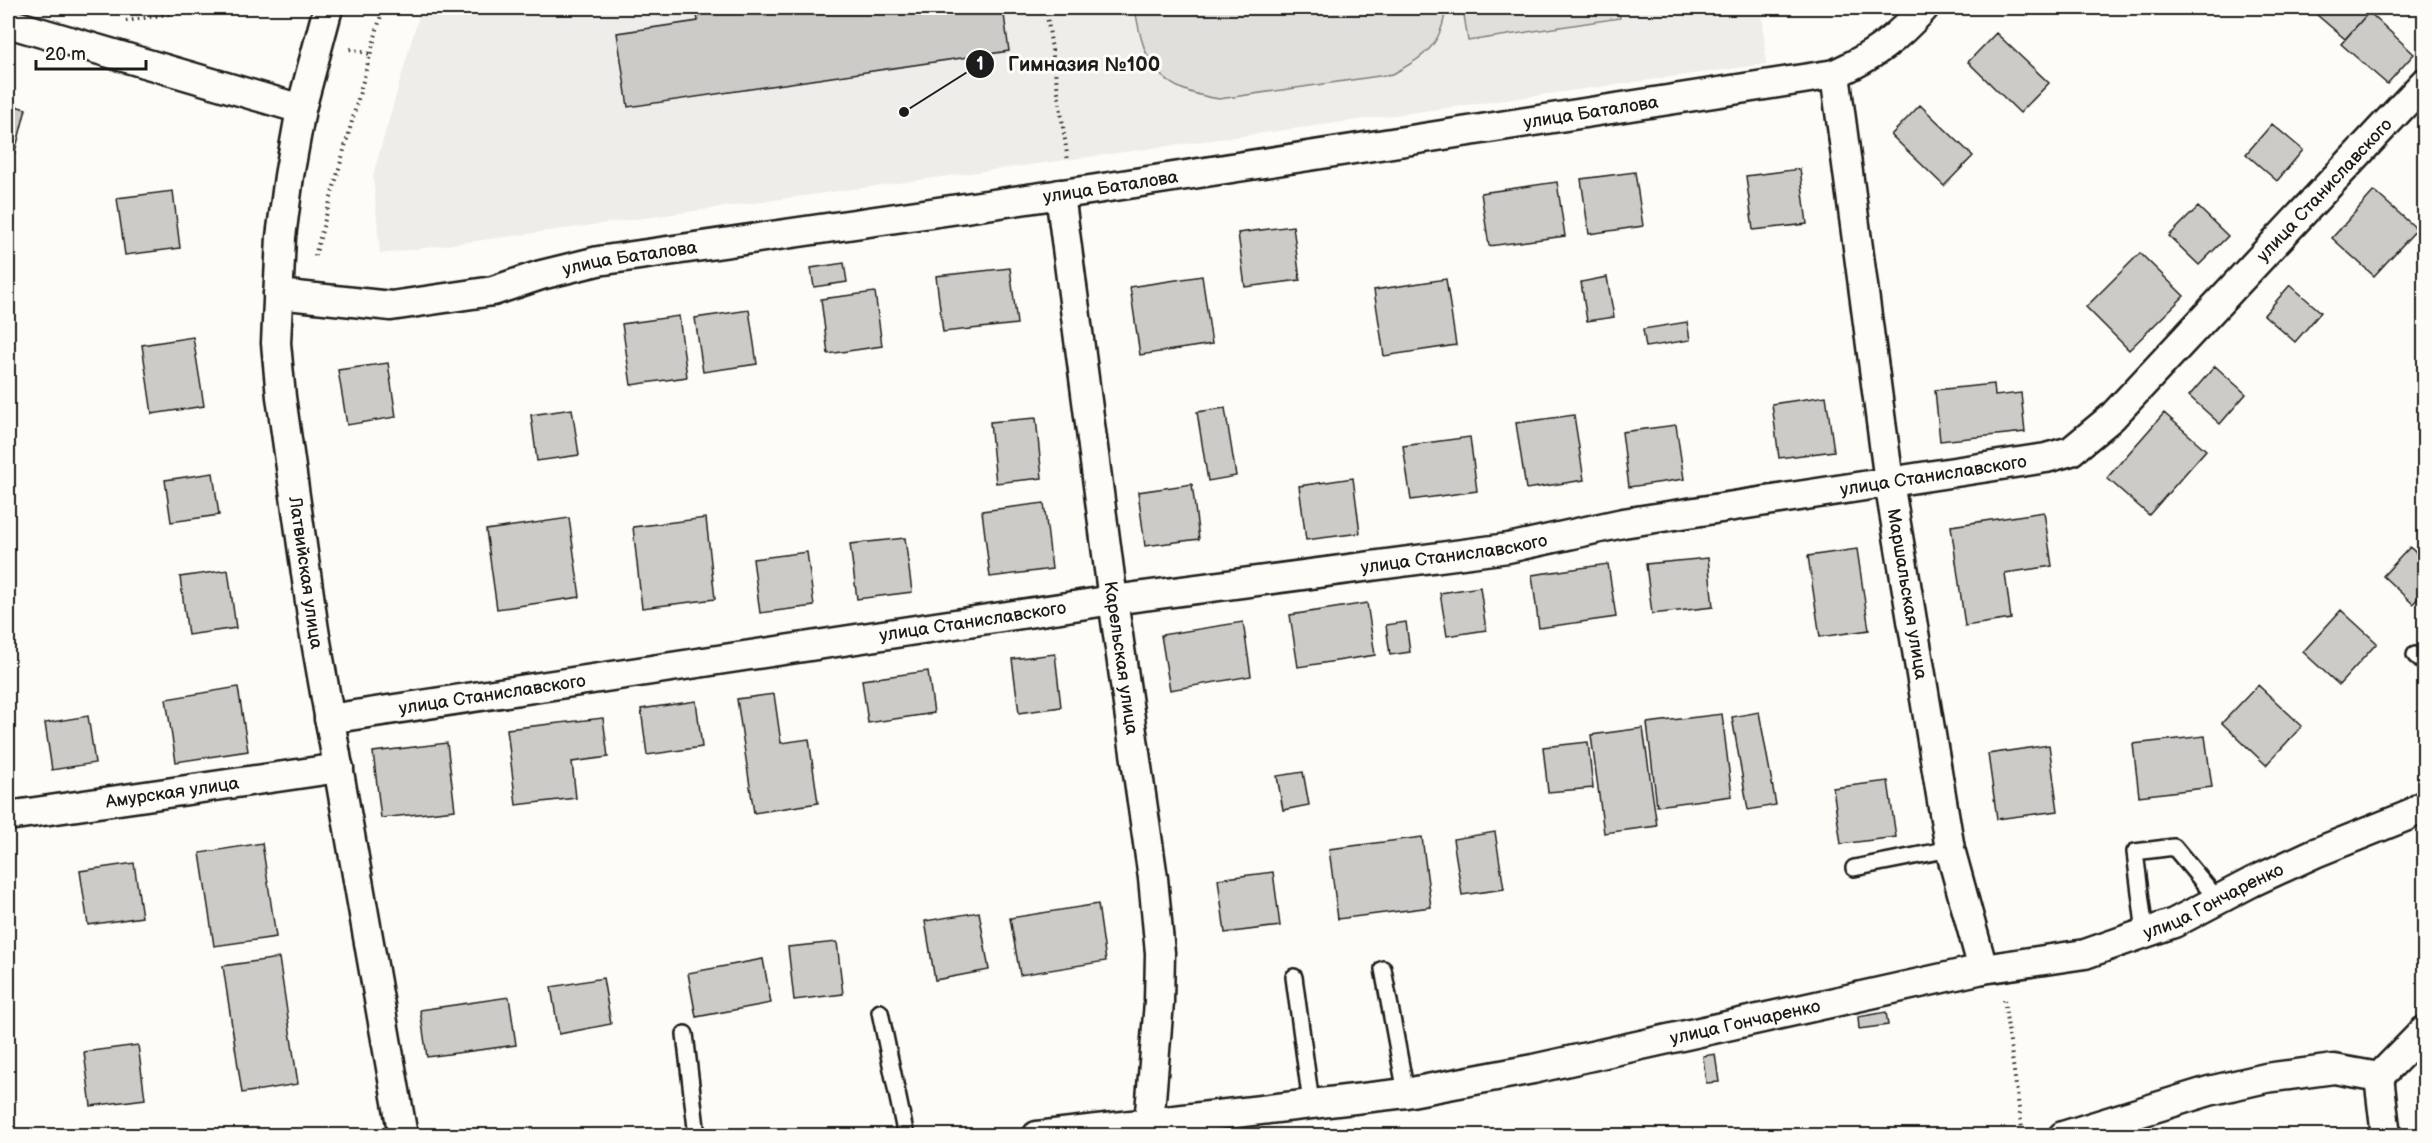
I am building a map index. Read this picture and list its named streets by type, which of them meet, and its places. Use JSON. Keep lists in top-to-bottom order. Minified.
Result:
{"streets":{"street":["улица Баталова","улица Станиславского","Латвийская улица","Маршальская улица","Карельская улица","Амурская улица","улица Гончаренко"]},"crossings":[["улица Баталова","Латвийская улица"],["улица Баталова","Маршальская улица"],["улица Баталова","Карельская улица"],["улица Станиславского","Латвийская улица"],["улица Станиславского","Маршальская улица"],["улица Станиславского","Карельская улица"],["Латвийская улица","Амурская улица"],["Маршальская улица","улица Гончаренко"],["Карельская улица","улица Гончаренко"]],"places":["Гимназия №100"],"scale_bar":"20 m"}
